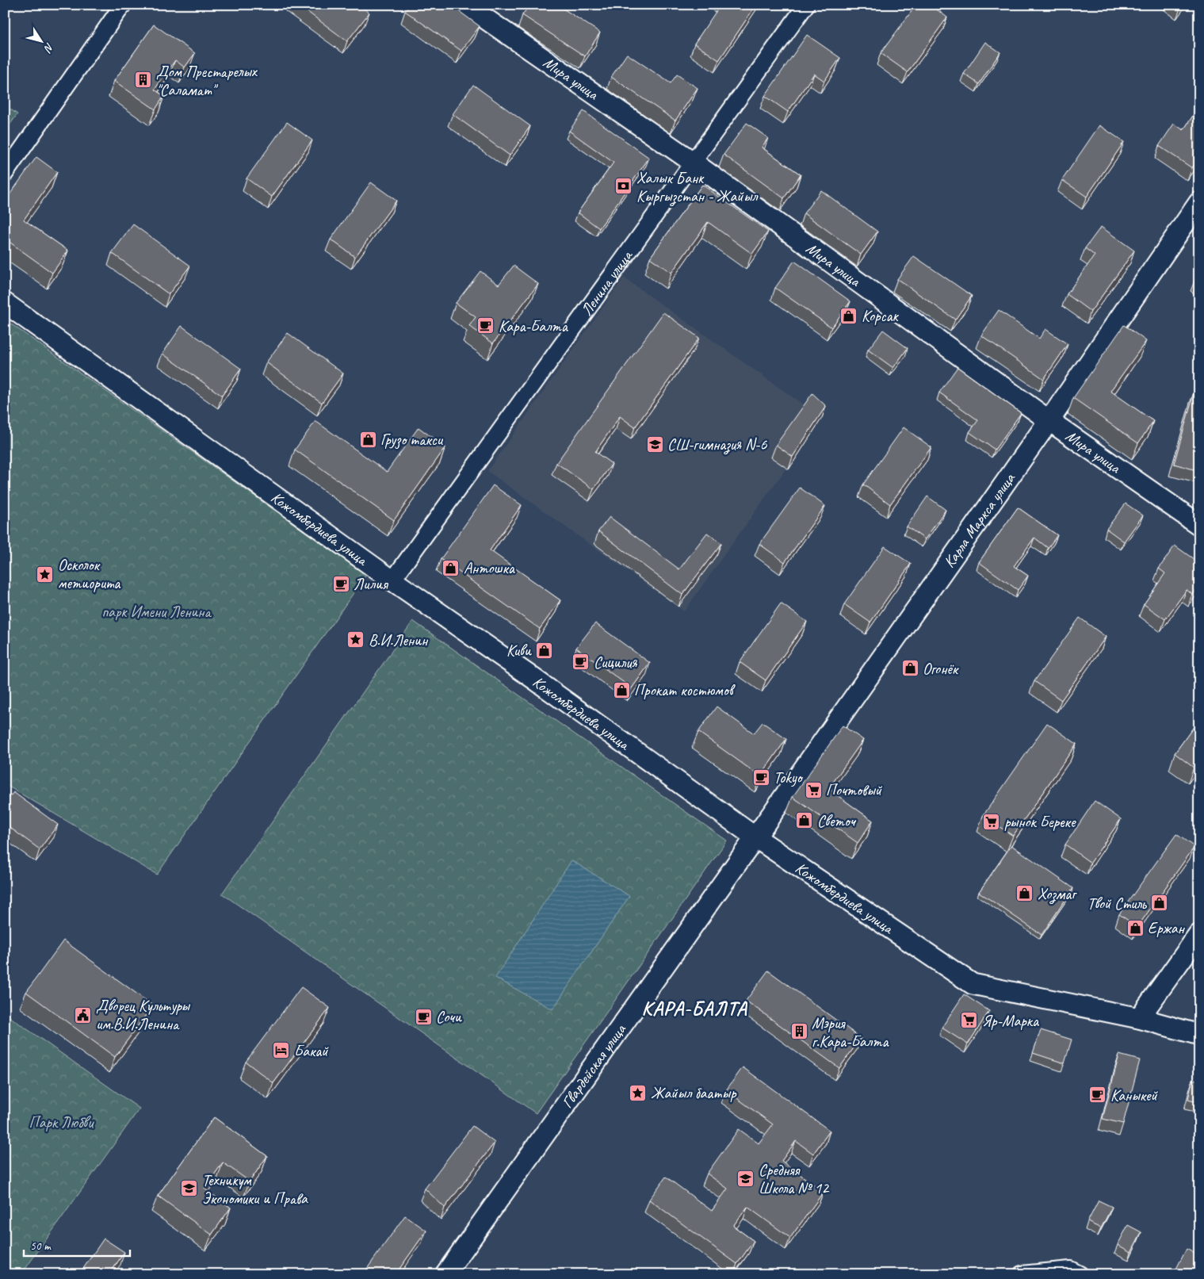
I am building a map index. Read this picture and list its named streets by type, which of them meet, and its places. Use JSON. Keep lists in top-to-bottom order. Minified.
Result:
{"streets":{"street":["Мира улица","Ленина улица","Карла Маркса улица","Кожомбердиева улица","Гвардейская улица"]},"crossings":[["Мира улица","Ленина улица"],["Мира улица","Карла Маркса улица"],["Ленина улица","Кожомбердиева улица"],["Карла Маркса улица","Кожомбердиева улица"],["Карла Маркса улица","Гвардейская улица"],["Кожомбердиева улица","Гвардейская улица"]],"districts":["КАРА-БАЛТА"],"parks":["парк Имени Ленина","Парк Любви"],"places":{"building":["Дом Престарелых \"Саламат\"","Мэрия г.Кара-Балта"],"bank":["Халык Банк Кыргызстан - Жайыл"],"shop":["Корсак","Грузо такси","Антошка","Киви","Огонёк","Прокат костюмов","Светоч","Хозмаг","Твой Стиль","Ержан"],"cafe":["Кара-Балта","Лилия","Сицилия","Tokyo","Сочи","Каныкей"],"school or university":["СШ-гимназия N-6","Средняя Школа № 12","Техникум Экономики и Права"],"place":["Осколок метиорита","В.И.Ленин","Жайыл баатыр"],"supermarket":["Почтовый","рынок Береке","Яр-Марка"],"public building":["Дворец Культуры им.В.И.Ленина"],"hotel":["Бакай"]},"scale_bar":"50 m","north":"bottom right"}
